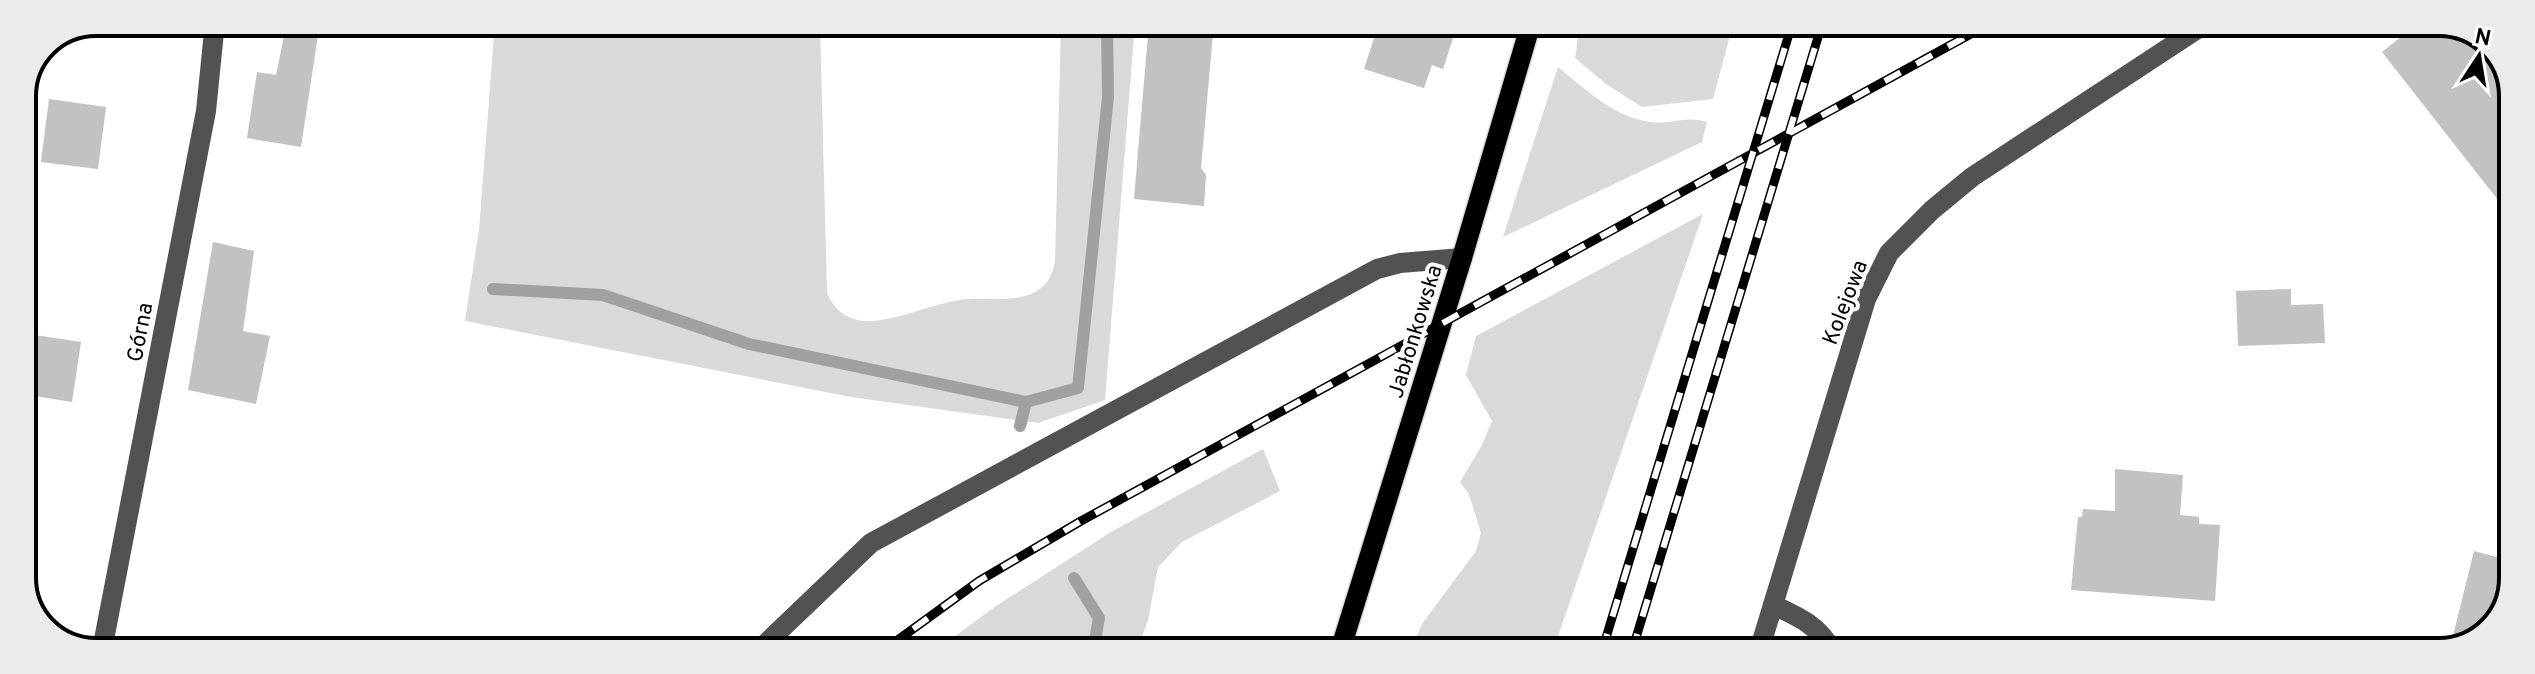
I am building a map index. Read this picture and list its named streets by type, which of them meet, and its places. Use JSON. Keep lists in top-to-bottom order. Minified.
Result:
{"streets":{"main road":["Jabłonkowska"],"street":["Kolejowa","Górna"]},"north":"top"}
